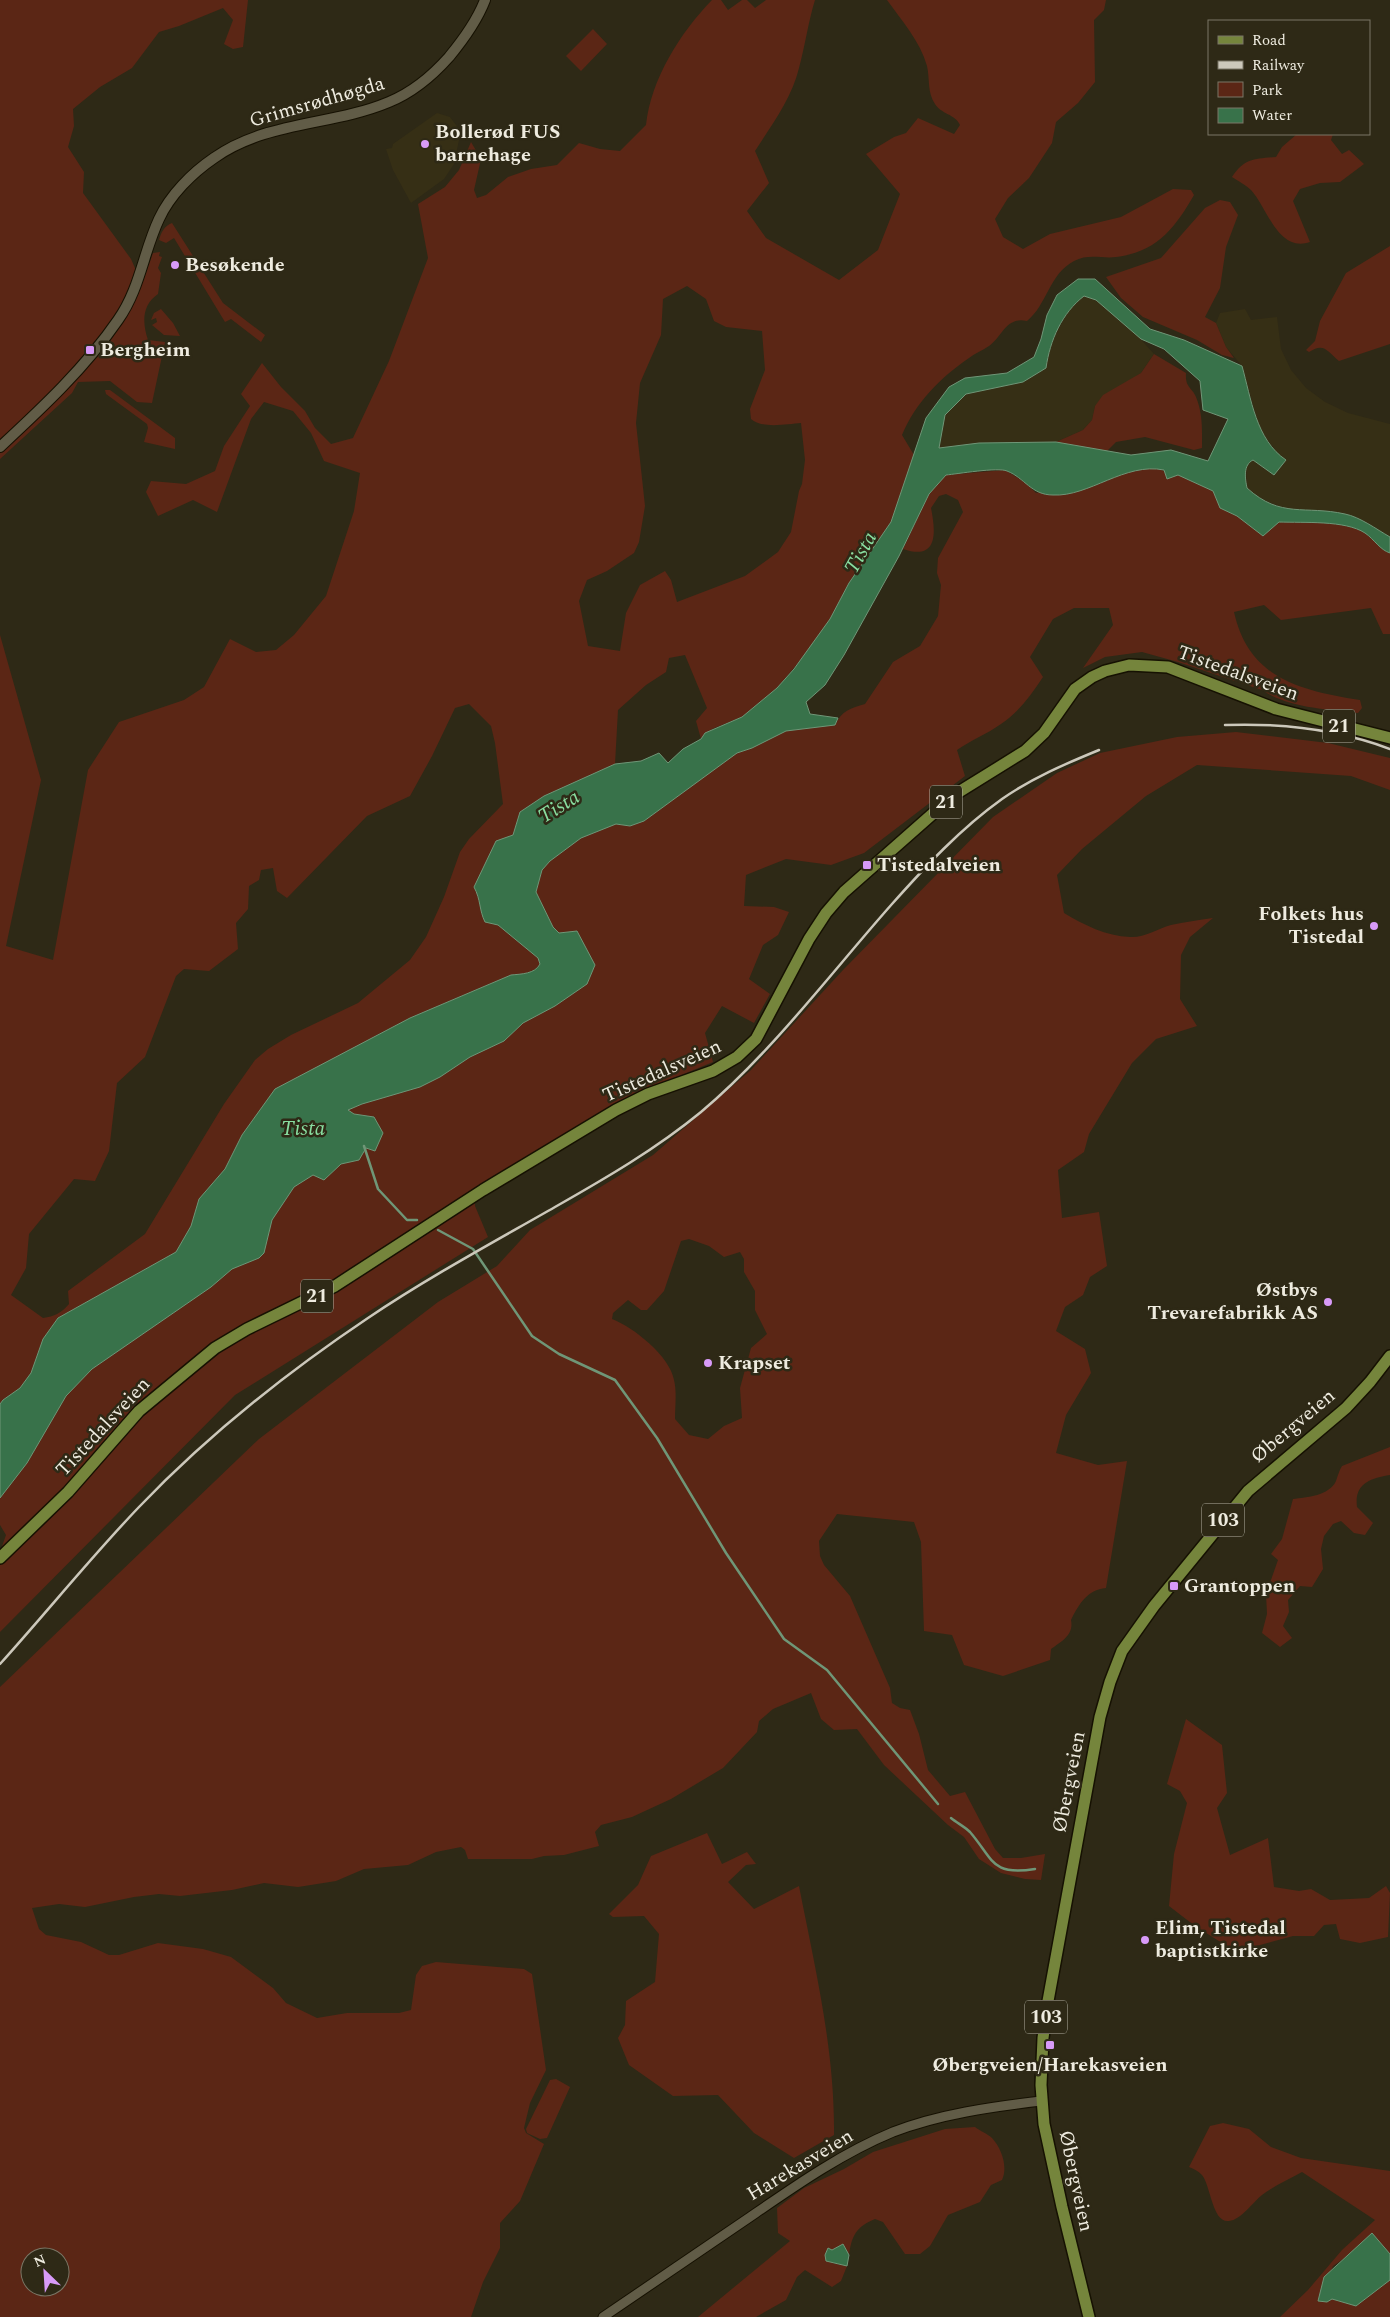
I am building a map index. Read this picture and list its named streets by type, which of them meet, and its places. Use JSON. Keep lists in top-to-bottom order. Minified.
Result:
{"streets":{"main road":["Grimsrødhøgda","Tistedalsveien","21","Øbergveien","103"],"street":["Harekasveien"]},"crossings":[["Øbergveien","Harekasveien"]],"water":["Tista"],"places":{"other":["Bollerød FUS barnehage","Besøkende","Folkets hus Tistedal","Østbys Trevarefabrikk AS","Krapset","Elim, Tistedal baptistkirke"],"transit":["Bergheim","Tistedalveien","Grantoppen","Øbergveien/Harekasveien"]},"legend":["Road","Railway","Park","Water"],"north":"top left"}
